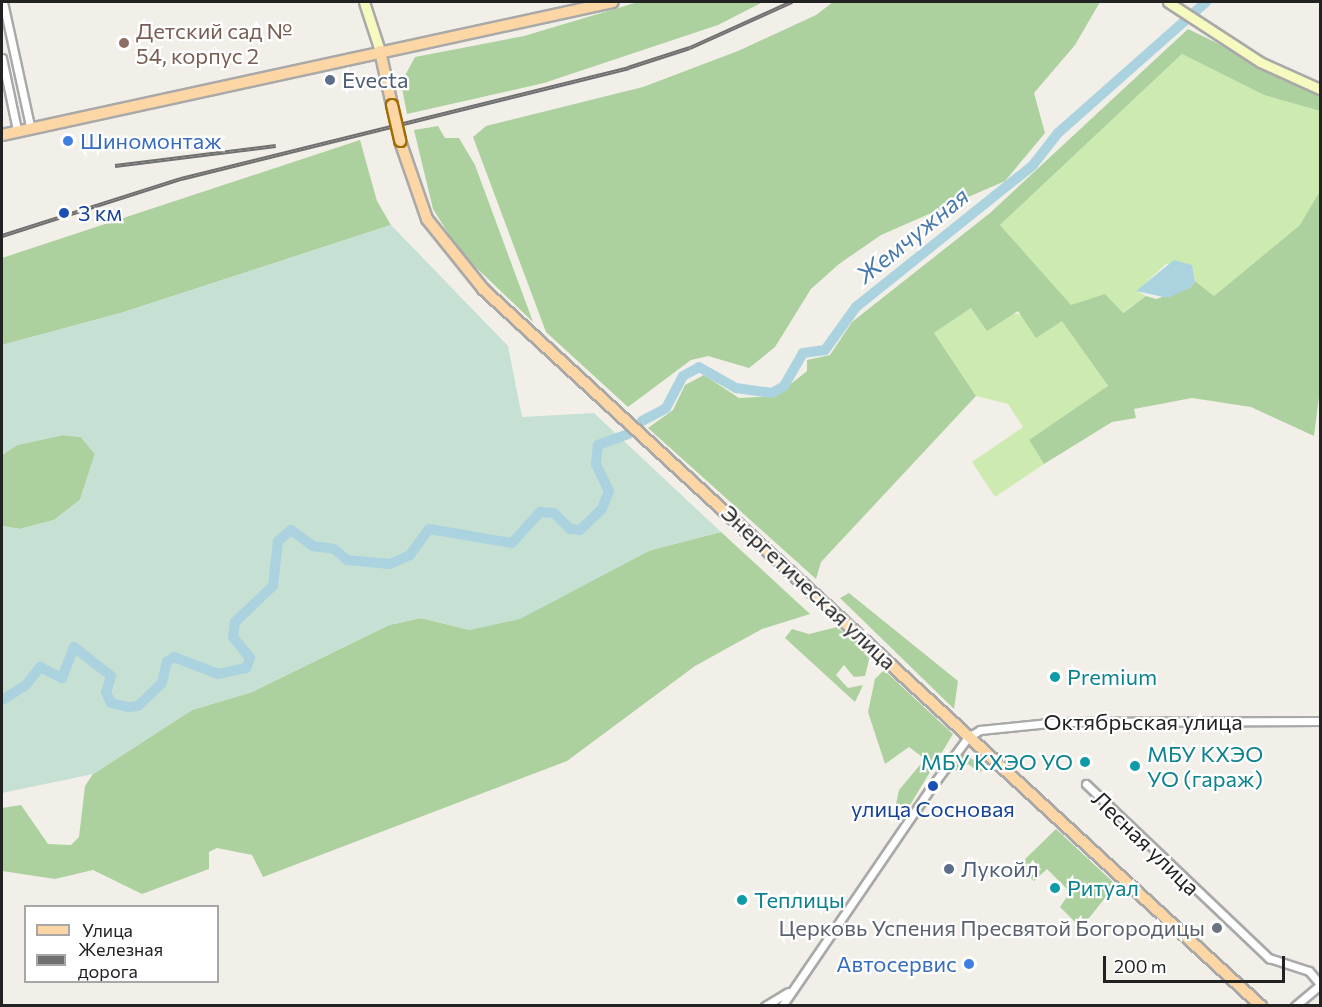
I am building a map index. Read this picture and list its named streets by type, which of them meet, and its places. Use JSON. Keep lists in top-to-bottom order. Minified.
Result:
{"streets":{"main road":["Энергетическая улица"],"street":["Октябрьская улица","Лесная улица"]},"crossings":[["Энергетическая улица","Октябрьская улица"]],"water":["Жемчужная"],"places":["Детский сад № 54, корпус 2","Evecta","Шиномонтаж","3 км","Premium","МБУ КХЭО УО","МБУ КХЭО УО (гараж)","улица Сосновая","Лукойл","Ритуал","Теплицы","Церковь Успения Пресвятой Богородицы","Автосервис"],"legend":["Улица","Железная дорога"],"scale_bar":"200 m"}
